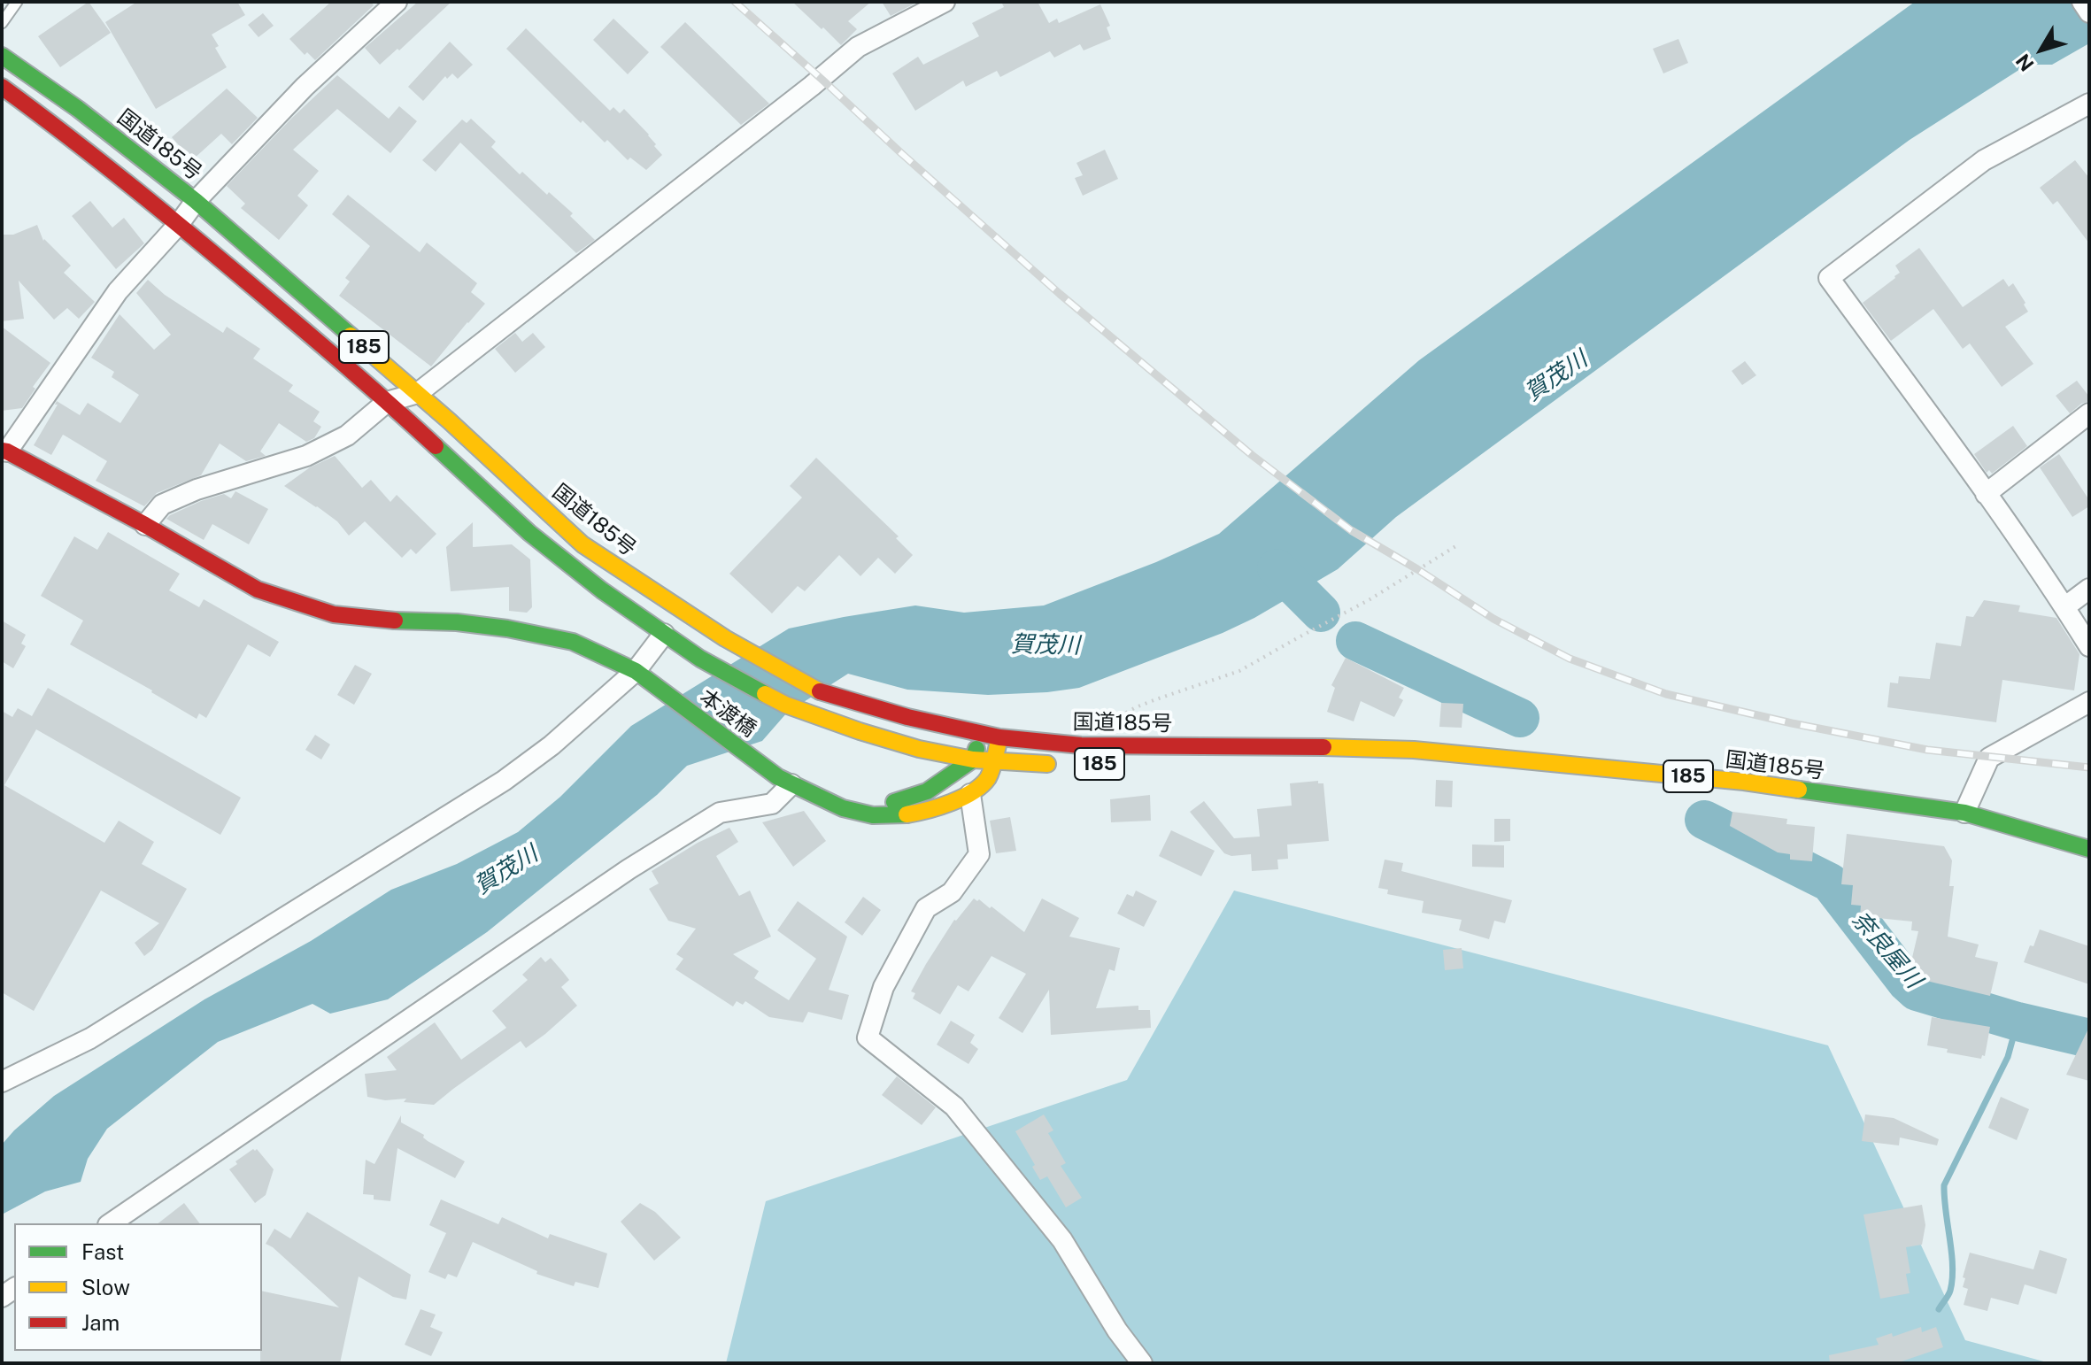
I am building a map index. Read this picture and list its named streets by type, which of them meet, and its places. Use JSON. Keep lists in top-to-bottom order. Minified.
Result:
{"streets":{"main road":["国道185号","185","本渡橋"]},"water":["賀茂川","奈良屋川"],"legend":["Fast","Slow","Jam"],"north":"bottom left"}
